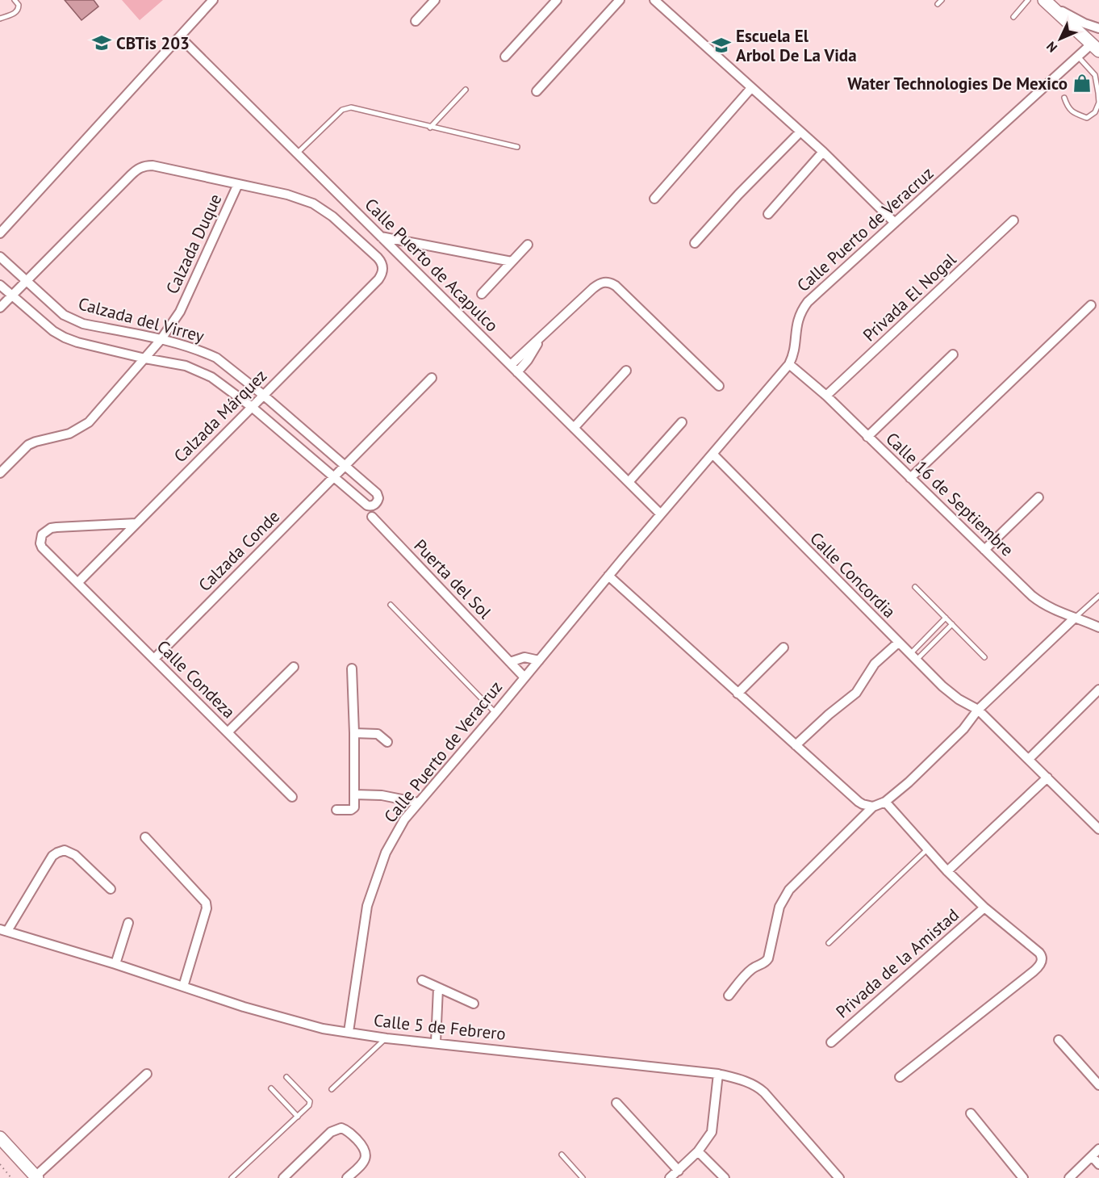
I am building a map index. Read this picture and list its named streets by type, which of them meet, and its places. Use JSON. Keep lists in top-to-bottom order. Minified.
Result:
{"streets":{"street":["Calle Puerto de Veracruz","Calzada Duque","Calle Puerto de Acapulco","Privada El Nogal","Calzada del Virrey","Calzada Márquez","Calle 16 de Septiembre","Calzada Conde","Calle Concordia","Puerta del Sol","Calle Condeza","Privada de la Amistad","Calle 5 de Febrero"]},"crossings":[["Calle Puerto de Veracruz","Calle Puerto de Acapulco"],["Calle Puerto de Veracruz","Calle 16 de Septiembre"],["Calle Puerto de Veracruz","Calle Concordia"],["Calle Puerto de Veracruz","Puerta del Sol"],["Calle Puerto de Veracruz","Calle 5 de Febrero"],["Calzada Duque","Calzada del Virrey"],["Calzada Duque","Calzada Márquez"],["Privada El Nogal","Calle 16 de Septiembre"],["Calzada del Virrey","Calzada Márquez"],["Calzada del Virrey","Calzada Conde"],["Calzada Márquez","Calle Condeza"],["Calzada Conde","Calle Condeza"]],"places":{"school or university":["CBTis 203","Escuela El Arbol De La Vida"],"shop":["Water Technologies De Mexico"]},"north":"bottom left"}
